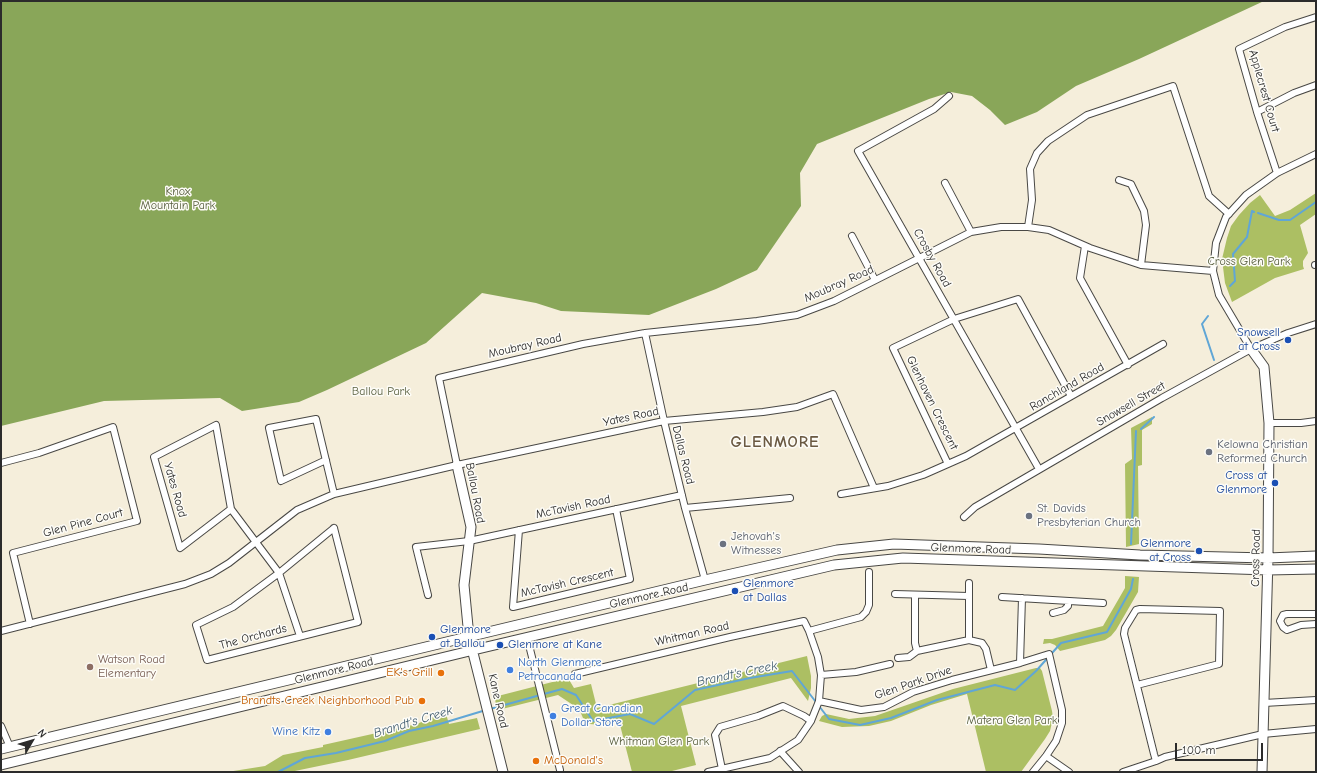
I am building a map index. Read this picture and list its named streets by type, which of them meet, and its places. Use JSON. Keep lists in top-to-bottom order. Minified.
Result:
{"streets":{"main road":["Ballou Road","Glenmore Road","Cross Road","Kane Road"],"street":["Applecrest Court","Crosby Road","Moubray Road","Ranchland Road","Glenhaven Crescent","Snowsell Street","Yates Road","Dallas Road","McTavish Road","Glen Pine Court","McTavish Crescent","Whitman Road","The Orchards","Glen Park Drive"]},"crossings":[["Crosby Road","Moubray Road"],["Crosby Road","Ranchland Road"],["Crosby Road","Glenhaven Crescent"],["Crosby Road","Snowsell Street"],["Moubray Road","Dallas Road"],["Moubray Road","Ballou Road"],["Snowsell Street","Cross Road"],["Yates Road","Dallas Road"],["Yates Road","Ballou Road"],["Yates Road","Glen Pine Court"],["Yates Road","The Orchards"],["Dallas Road","McTavish Road"],["Dallas Road","Glenmore Road"],["Ballou Road","McTavish Road"],["Ballou Road","Glenmore Road"],["Ballou Road","Kane Road"],["McTavish Road","McTavish Crescent"],["Glenmore Road","Cross Road"],["Glenmore Road","Kane Road"]],"districts":["GLENMORE"],"water":["Brandt's Creek"],"parks":["Knox Mountain Park","Cross Glen Park","Ballou Park","Matera Glen Park","Whitman Glen Park"],"places":["Snowsell at Cross","Kelowna Christian Reformed Church","Cross at Glenmore","St. Davids Presbyterian Church","Jehovah's Witnesses","Glenmore at Cross","Glenmore at Dallas","Glenmore at Ballou","Glenmore at Kane","Watson Road Elementary","North Glenmore Petrocanada","EK's Grill","Brandts Creek Neighborhood Pub","Great Canadian Dollar Store","Wine Kitz","McDonald's"],"scale_bar":"100 m","north":"top right"}
